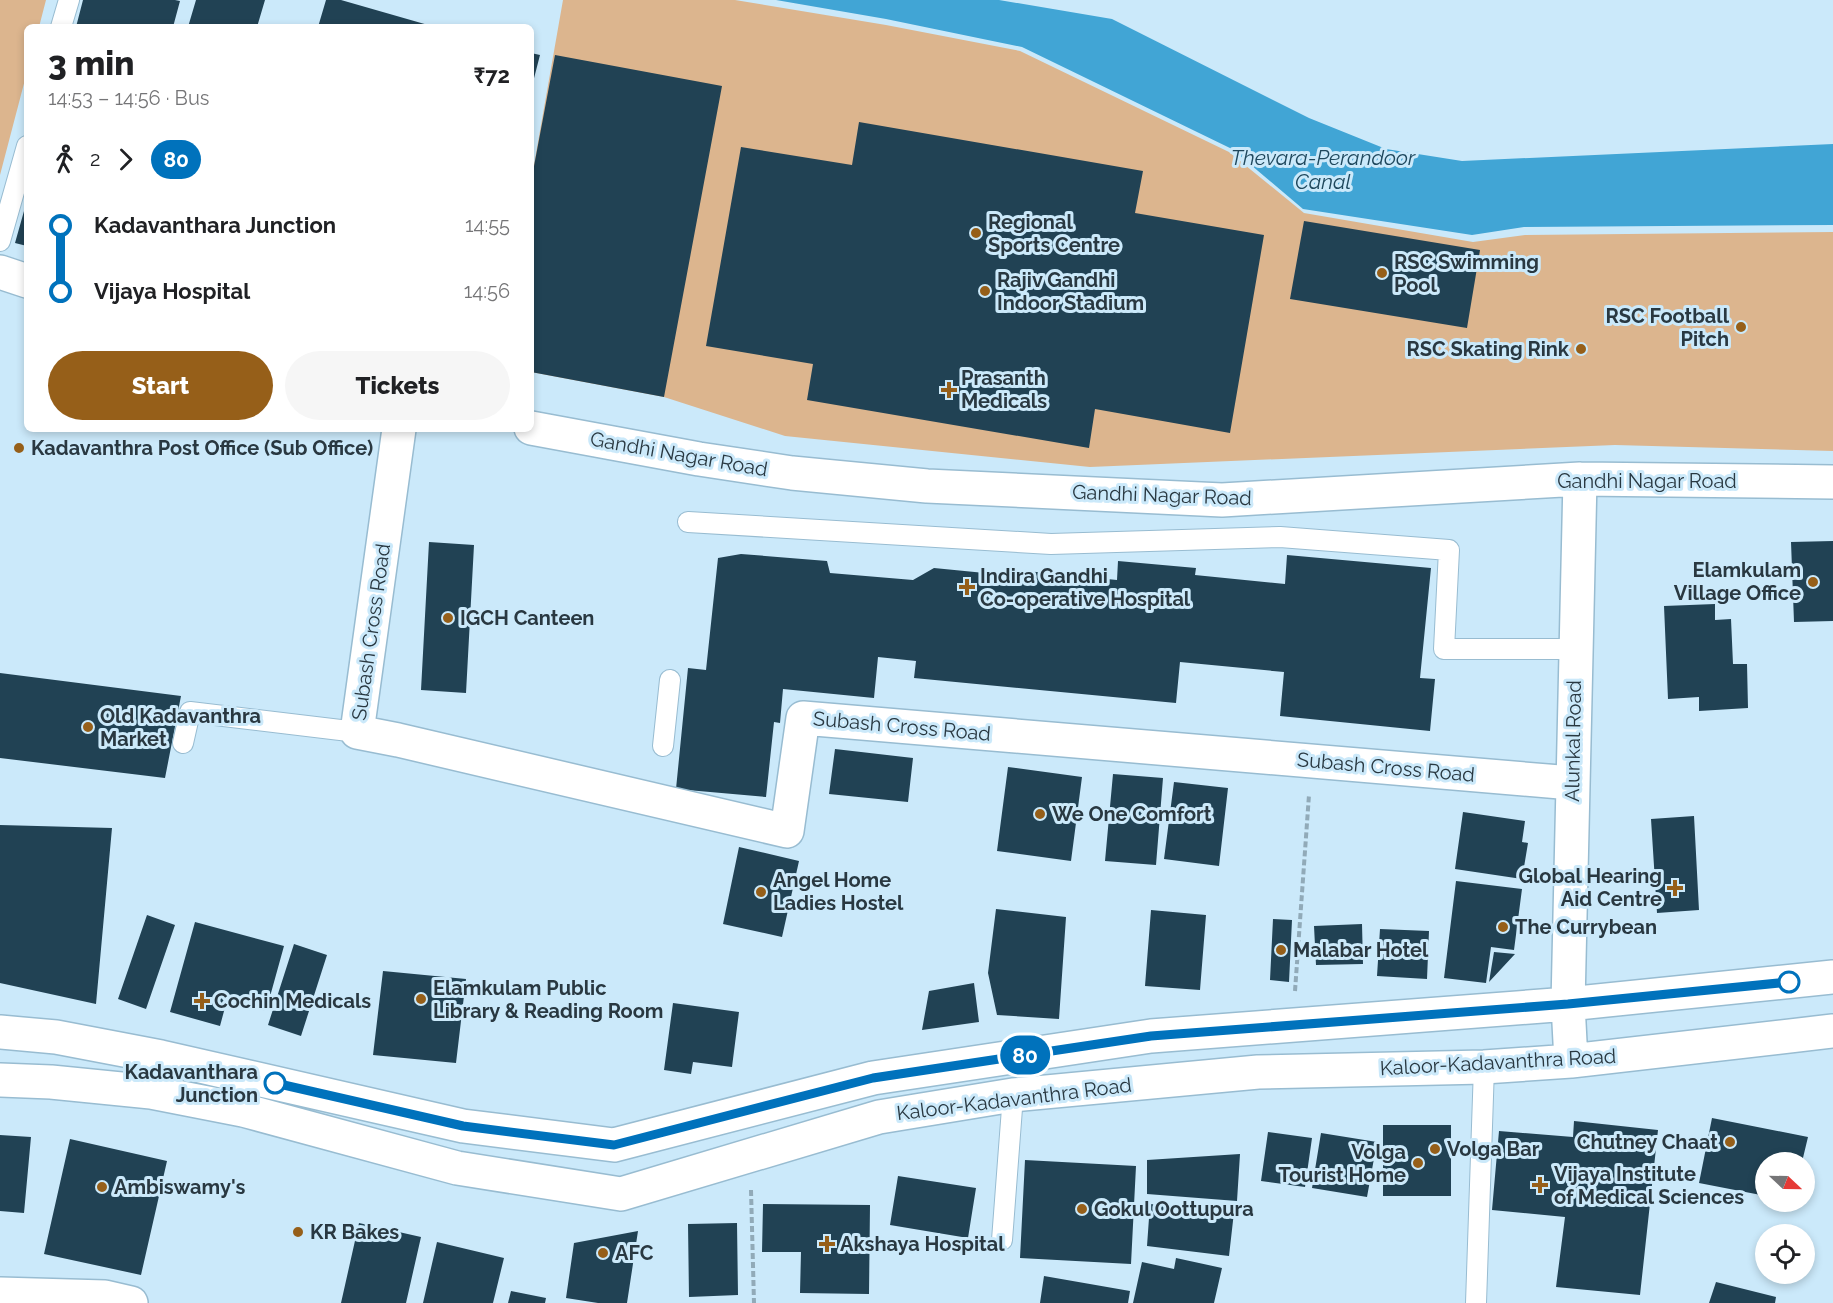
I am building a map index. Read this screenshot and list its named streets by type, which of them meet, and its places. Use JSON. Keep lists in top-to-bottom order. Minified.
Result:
{"streets":{"main road":["Gandhi Nagar Road","Subash Cross Road","Alunkal Road","Kaloor-Kadavanthra Road"]},"crossings":[["Gandhi Nagar Road","Alunkal Road"],["Subash Cross Road","Alunkal Road"],["Alunkal Road","Kaloor-Kadavanthra Road"]],"water":["Thevara-Perandoor Canal"],"places":{"other":["Regional Sports Centre","RSC Swimming Pool","Rajiv Gandhi Indoor Stadium","RSC Football Pitch","RSC Skating Rink","Kadavanthra Post Office (Sub Office)","Elamkulam Village Office","IGCH Canteen","Old Kadavanthra Market","We One Comfort","Angel Home Ladies Hostel","The Currybean","Malabar Hotel","Elamkulam Public Library & Reading Room","Kadavanthara Junction","Chutney Chaat","Volga Bar","Volga Tourist Home","Ambiswamy's","Gokul Oottupura","KR Bakes","AFC"],"health":["Prasanth Medicals","Indira Gandhi Co-operative Hospital","Global Hearing Aid Centre","Cochin Medicals","Vijaya Institute of Medical Sciences","Akshaya Hospital"]},"lines":["bus line 80"],"north":"right","page":{"on_map":"80","heading":["3 min","14:53 – 14:56 · Bus","₹72"],"legs":["2","80"],"list":[{"name":"Kadavanthara Junction","value":"14:55"},{"name":"Vijaya Hospital","value":"14:56"}],"buttons":["Start","Tickets"]}}
